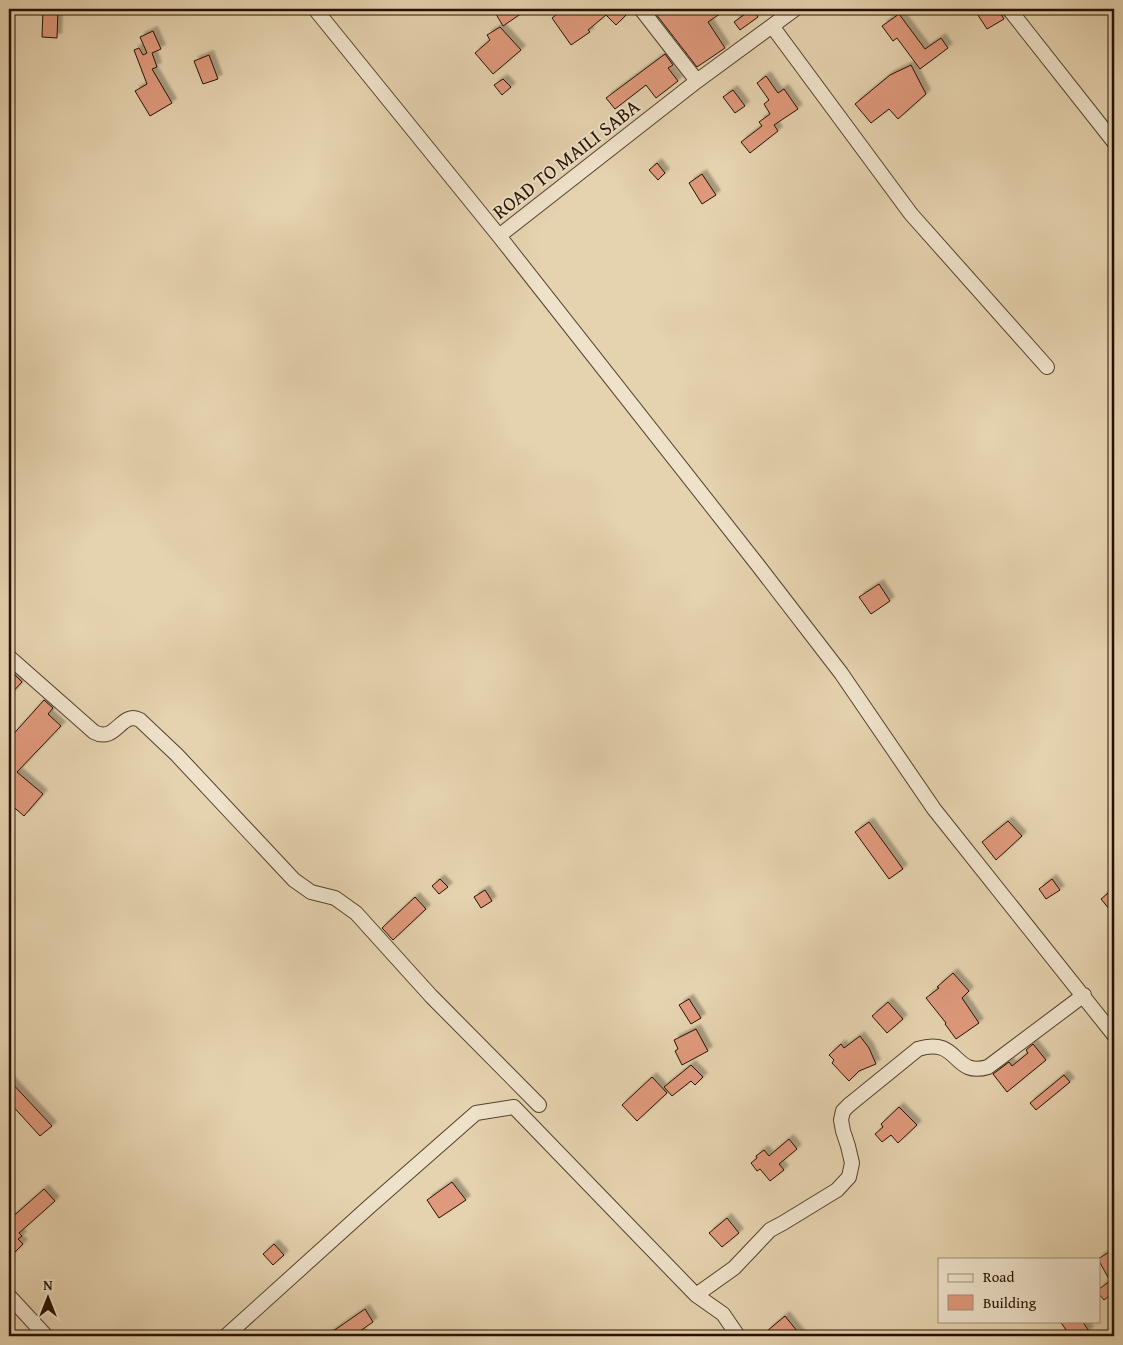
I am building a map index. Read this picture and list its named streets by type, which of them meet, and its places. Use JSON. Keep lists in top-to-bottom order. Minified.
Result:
{"streets":{"street":["ROAD TO MAILI SABA"]},"legend":["Road","Building"],"north":"top"}
